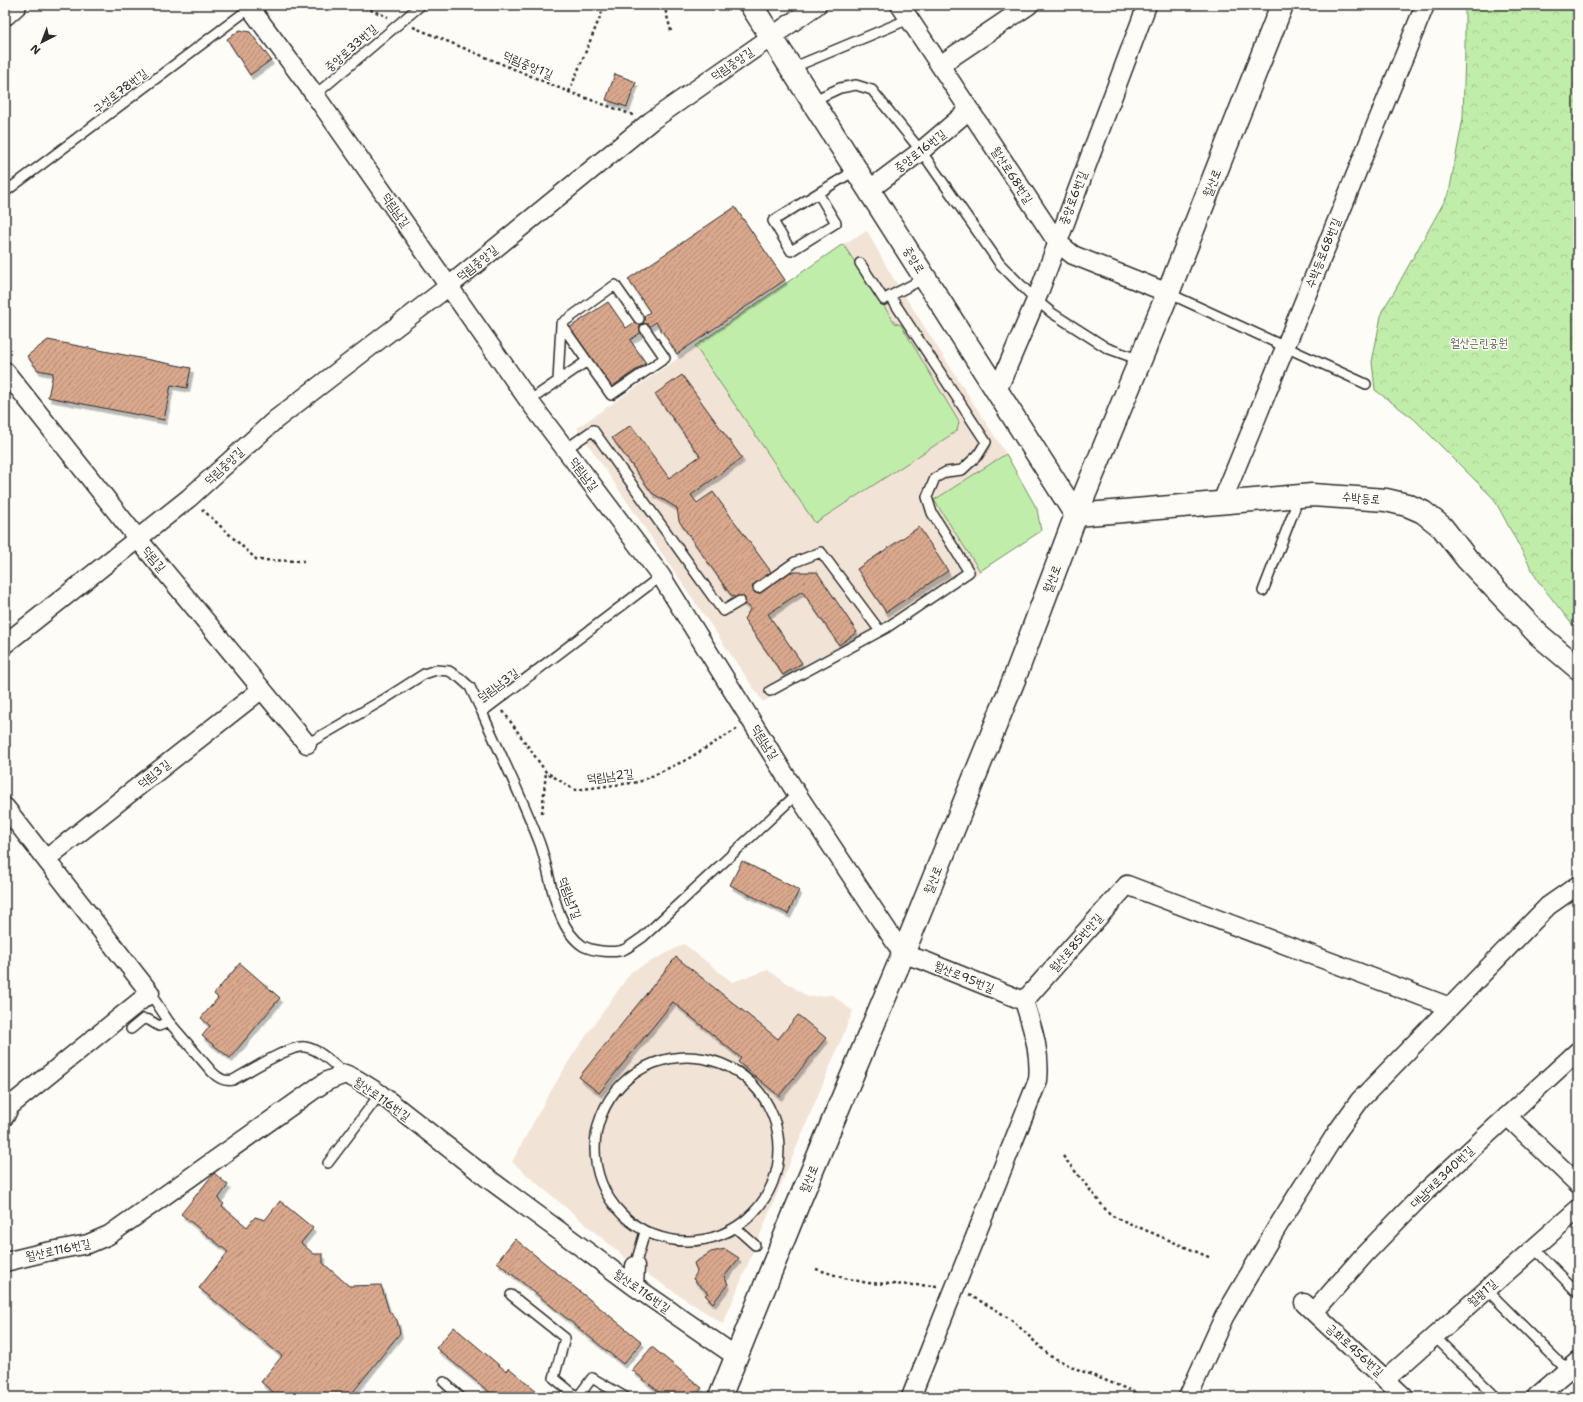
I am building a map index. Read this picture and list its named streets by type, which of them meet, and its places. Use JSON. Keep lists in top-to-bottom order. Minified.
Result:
{"streets":{"street":["덕림중앙길","중앙로16번길","월산로68번길","월산로","중앙로6번길","덕림남길","수박등로68번길","중앙로","수박등로","덕림길","덕림3길","월산로85번안길","월산로95번길","월산로116번길","대남대로340번길","월광1길","금화로456번길"],"lane":["중앙로33번길","구성로78번길","덕림남3길","덕림남1길"],"path":["덕림중앙1길","덕림남2길"]},"crossings":[["중앙로33번길","덕림중앙1길"],["중앙로33번길","덕림남길"],["덕림중앙길","덕림중앙1길"],["덕림중앙길","덕림남길"],["덕림중앙길","중앙로"],["덕림중앙길","덕림길"],["구성로78번길","덕림남길"],["중앙로16번길","월산로68번길"],["중앙로16번길","중앙로"],["월산로68번길","월산로"],["월산로68번길","중앙로6번길"],["월산로","덕림남길"],["월산로","중앙로"],["월산로","수박등로"],["월산로","월산로95번길"],["월산로","월산로116번길"],["중앙로6번길","중앙로"],["덕림남길","덕림남3길"],["덕림남길","덕림남2길"],["덕림남길","덕림남1길"],["덕림남길","월산로95번길"],["수박등로68번길","수박등로"],["중앙로","수박등로"],["덕림길","덕림남3길"],["덕림길","덕림3길"],["덕림남3길","덕림남2길"],["덕림남3길","덕림남1길"],["월산로85번안길","월산로95번길"],["대남대로340번길","금화로456번길"],["월광1길","금화로456번길"]],"parks":["월산근린공원"],"north":"bottom left"}
